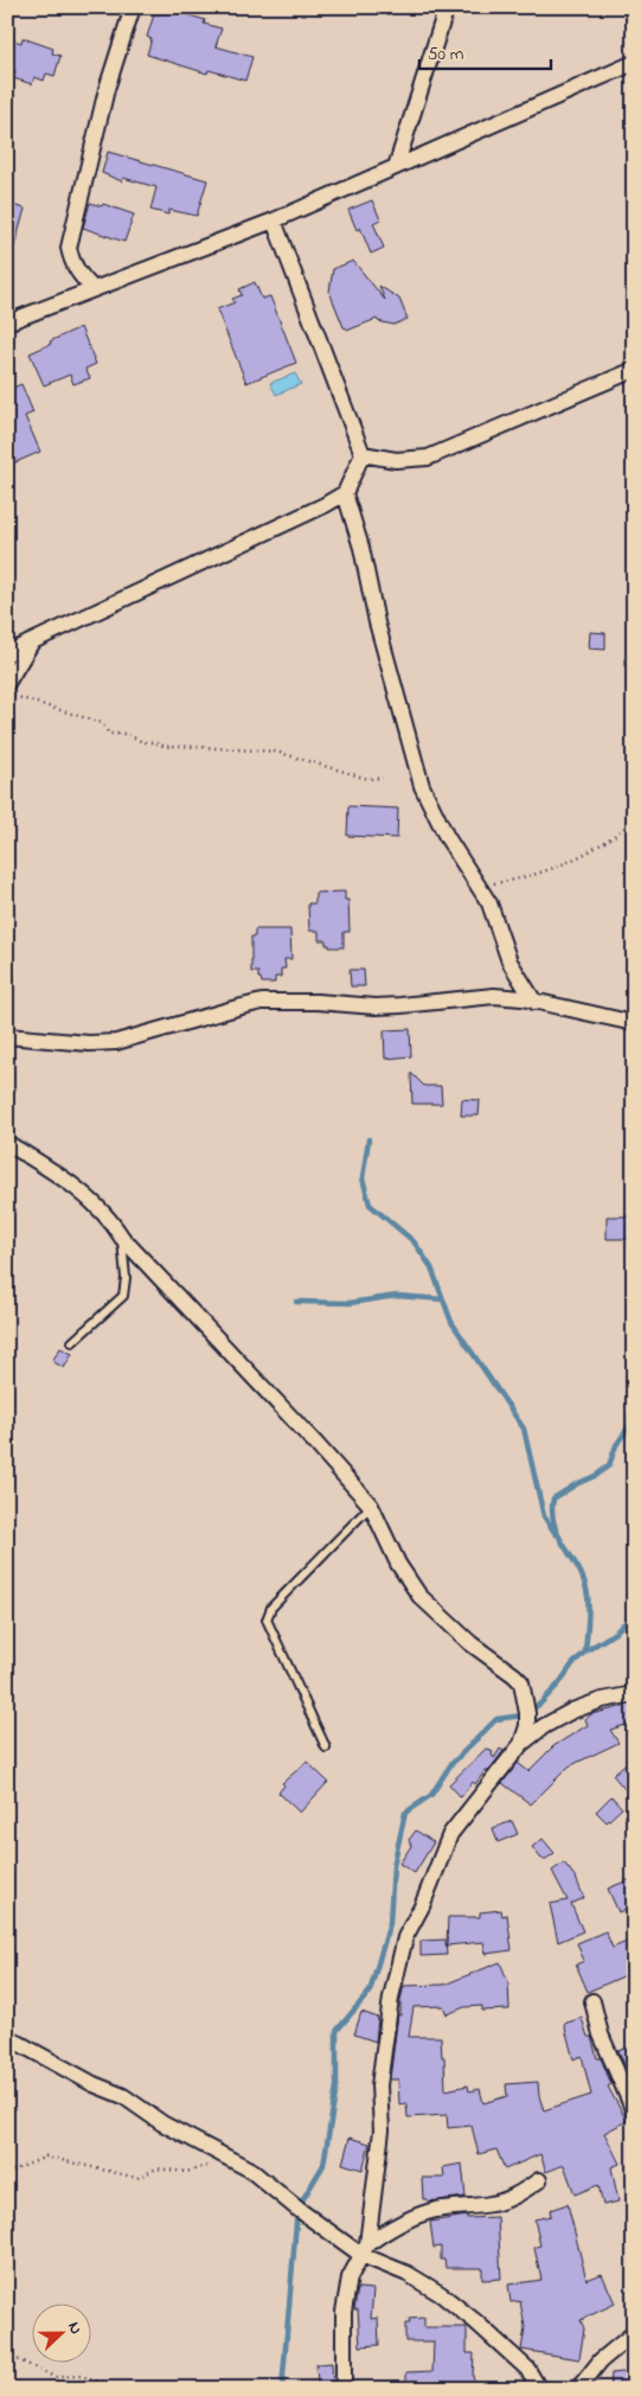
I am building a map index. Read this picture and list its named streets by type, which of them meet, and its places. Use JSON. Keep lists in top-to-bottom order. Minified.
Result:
{"scale_bar":"50 m","north":"right"}
